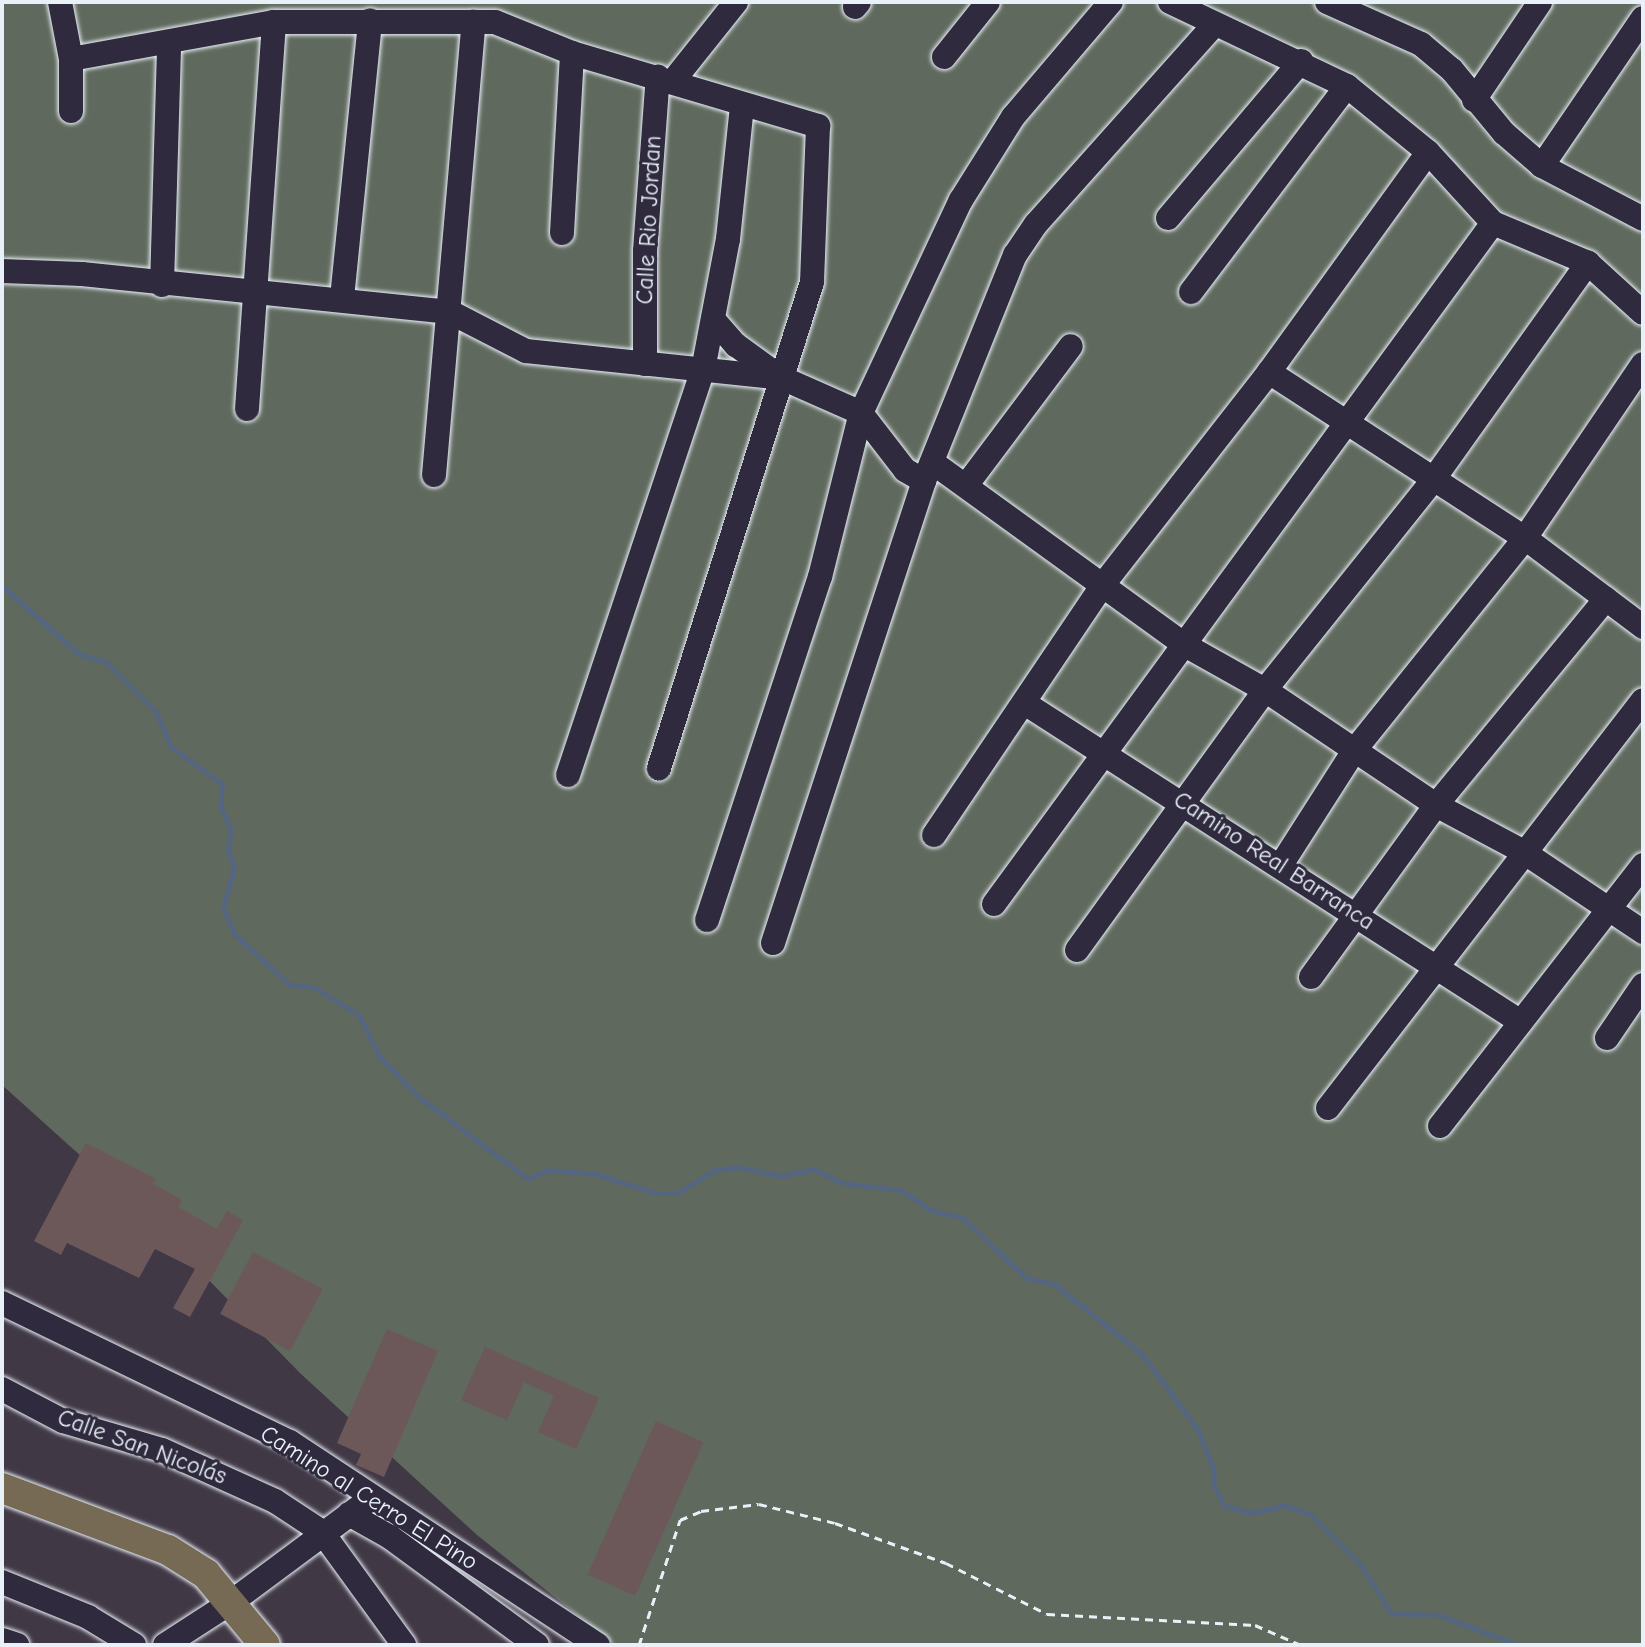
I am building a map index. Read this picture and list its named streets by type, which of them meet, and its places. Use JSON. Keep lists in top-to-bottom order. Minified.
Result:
{"streets":{"street":["Calle Rio Jordan","Camino Real Barranca","Calle San Nicolás","Camino al Cerro El Pino"]}}
